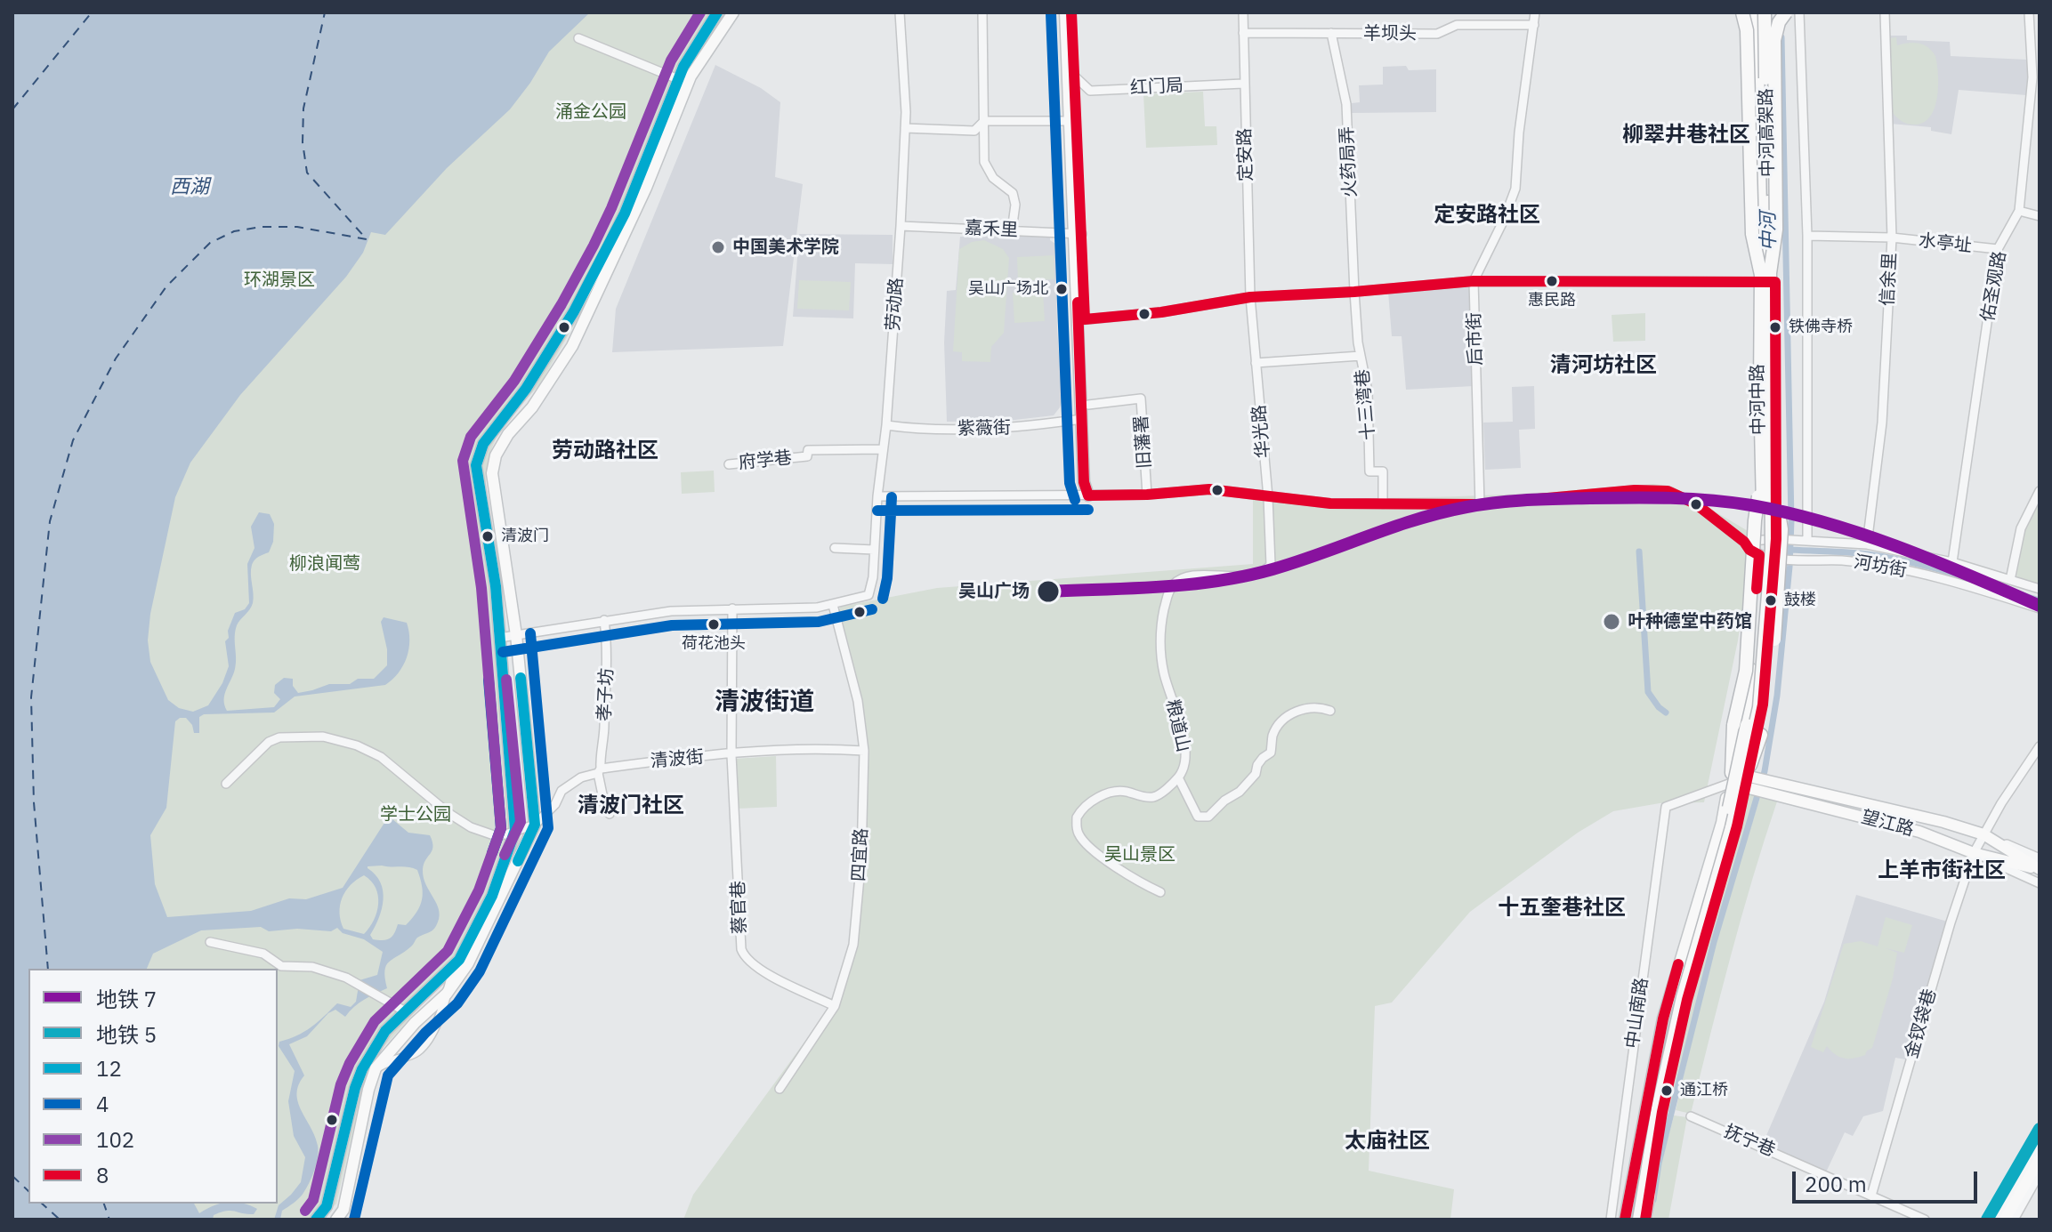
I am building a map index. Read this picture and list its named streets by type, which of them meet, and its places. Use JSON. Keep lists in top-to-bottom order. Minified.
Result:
{"streets":{"highway":["中河高架路"],"main road":["中河中路","望江路"],"street":["羊坝头","红门局","定安路","火药局弄","嘉禾里","水亭址","信余里","佑圣观路","劳动路","后市街","十三湾巷","紫薇街","华光路","旧藩署","府学巷","河坊街","孝子坊","粮道山","清波街","四宜路","蔡官巷","中山南路","金钗袋巷","抚宁巷"]},"crossings":[["羊坝头","定安路"],["羊坝头","火药局弄"],["羊坝头","后市街"],["红门局","定安路"],["中河高架路","中河中路"],["定安路","华光路"],["火药局弄","十三湾巷"],["嘉禾里","劳动路"],["水亭址","信余里"],["水亭址","佑圣观路"],["信余里","河坊街"],["佑圣观路","河坊街"],["劳动路","紫薇街"],["劳动路","府学巷"],["劳动路","四宜路"],["中河中路","河坊街"],["中河中路","望江路"],["中河中路","中山南路"],["华光路","粮道山"],["孝子坊","清波街"],["清波街","四宜路"],["清波街","蔡官巷"],["望江路","中山南路"],["望江路","金钗袋巷"],["四宜路","蔡官巷"],["金钗袋巷","抚宁巷"]],"districts":["柳翠井巷社区","定安路社区","清河坊社区","劳动路社区","清波街道","清波门社区","上羊市街社区","十五奎巷社区","太庙社区"],"water":["西湖","中河"],"parks":["涌金公园","环湖景区","柳浪闻莺","学士公园","吴山景区"],"places":["中国美术学院","惠民路","吴山广场北","铁佛寺桥","清波门","吴山广场","鼓楼","叶种德堂中药馆","荷花池头","通江桥"],"lines":["transit line 12","transit line 102","transit line 8","transit line 4","metro line 7","metro line 5"],"legend":["地铁 7","地铁 5","12","4","102","8"],"scale_bar":"200 m"}
